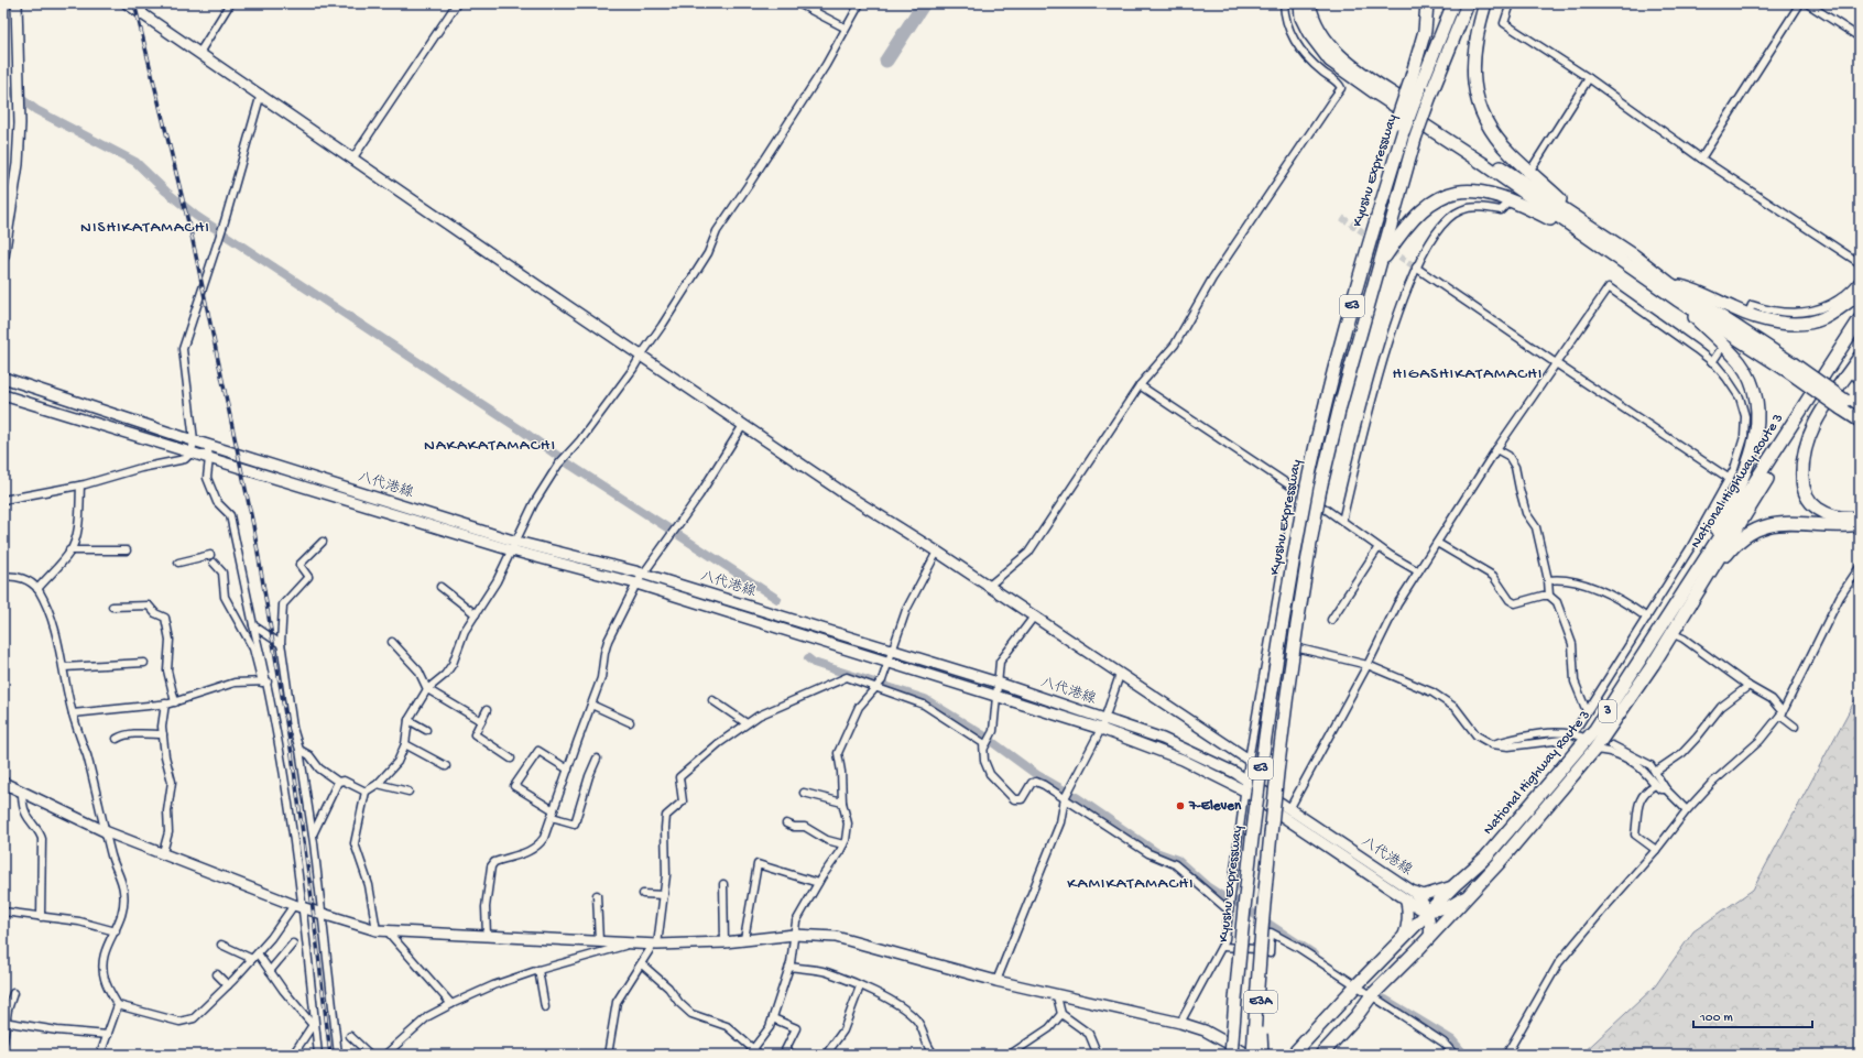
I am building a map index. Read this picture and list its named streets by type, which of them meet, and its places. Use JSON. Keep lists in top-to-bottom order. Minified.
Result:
{"streets":{"highway":["Kyushu Expressway","E3","National Highway Route 3","3","E3A"],"main road":["八代港線"]},"crossings":[["Kyushu Expressway","E3A"],["National Highway Route 3","八代港線"]],"districts":["NISHIKATAMACHI","HIGASHIKATAMACHI","NAKAKATAMACHI","KAMIKATAMACHI"],"places":["7-Eleven"],"scale_bar":"100 m"}
